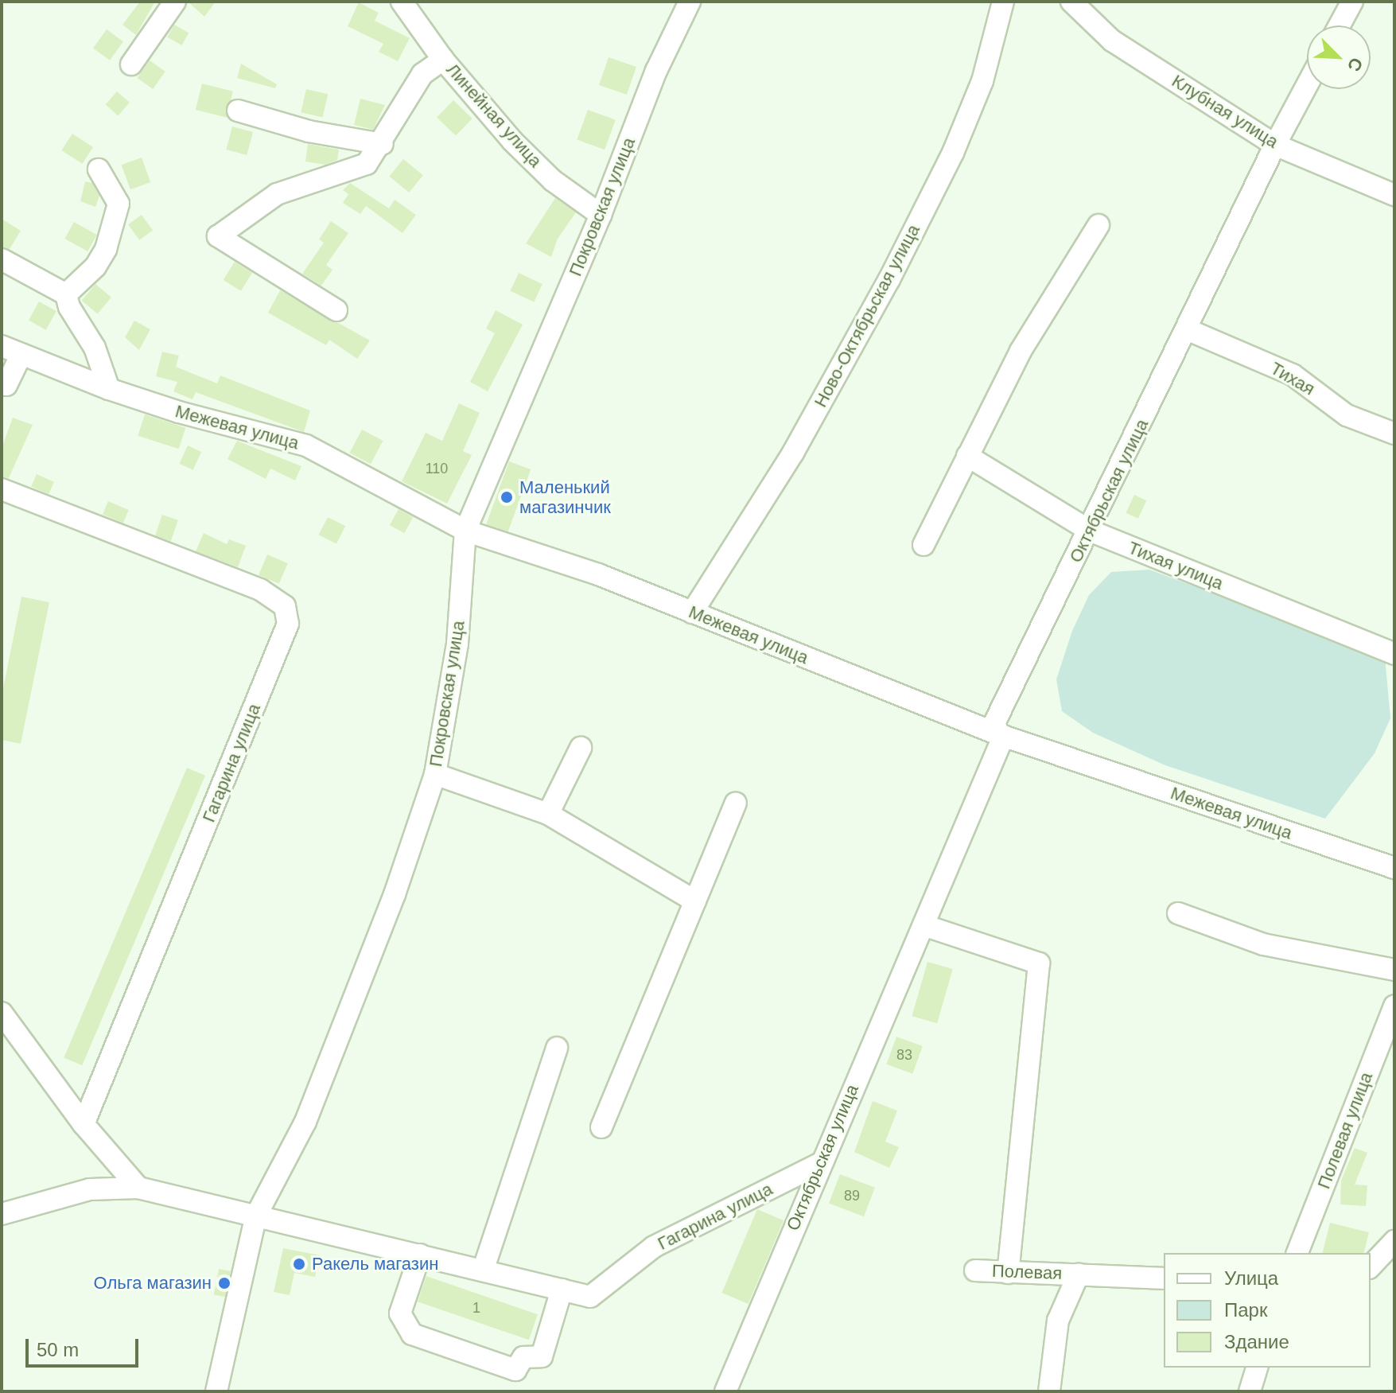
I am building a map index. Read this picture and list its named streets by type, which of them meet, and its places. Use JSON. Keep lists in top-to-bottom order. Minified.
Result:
{"streets":{"street":["Клубная улица","Линейная улица","Покровская улица","Ново-Октябрьская улица","Тихая","Межевая улица","Октябрьская улица","Тихая улица","Гагарина улица","Полевая улица","Полевая"]},"crossings":[["Клубная улица","Октябрьская улица"],["Линейная улица","Покровская улица"],["Покровская улица","Межевая улица"],["Покровская улица","Гагарина улица"],["Ново-Октябрьская улица","Межевая улица"],["Тихая","Октябрьская улица"],["Межевая улица","Октябрьская улица"],["Октябрьская улица","Тихая улица"],["Октябрьская улица","Гагарина улица"]],"places":["Маленький магазинчик","Ракель магазин","Ольга магазин"],"house_numbers":["110","83","89","1"],"legend":["Улица","Парк","Здание"],"scale_bar":"50 m","north":"bottom right"}
